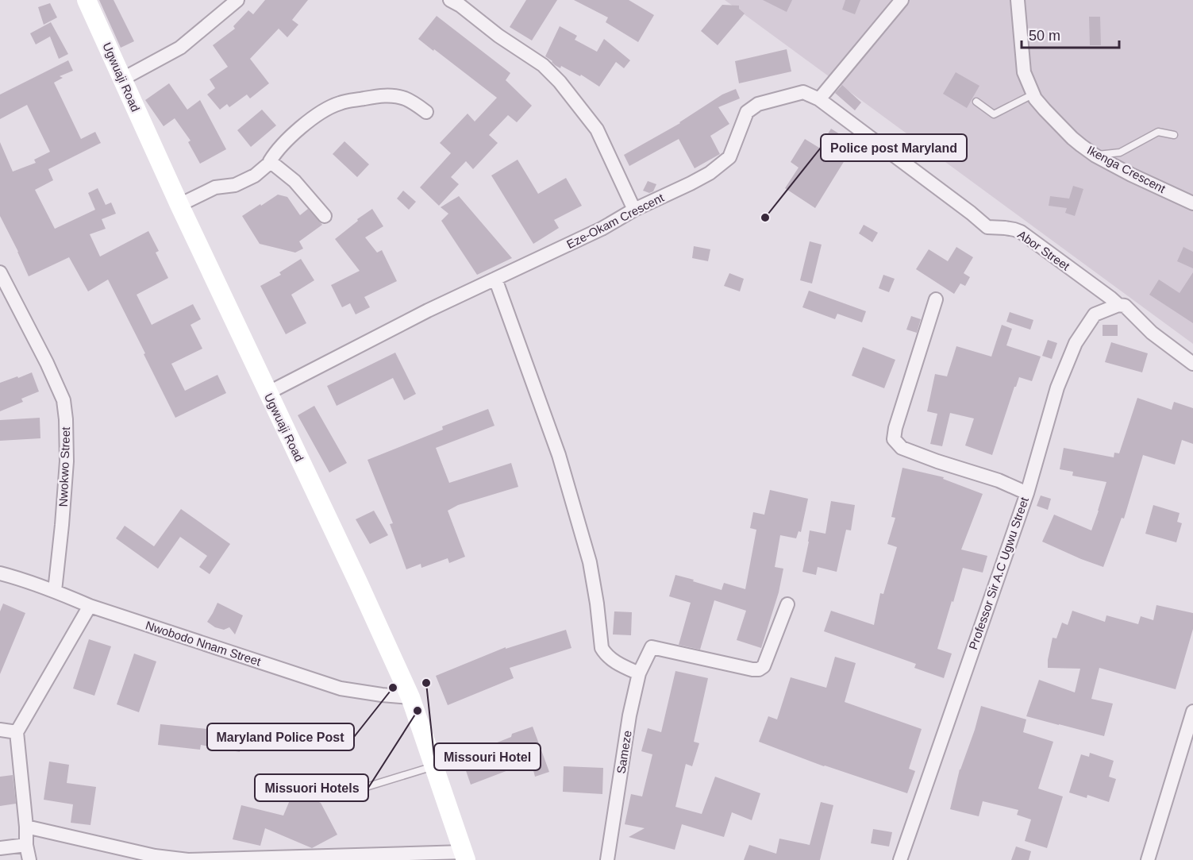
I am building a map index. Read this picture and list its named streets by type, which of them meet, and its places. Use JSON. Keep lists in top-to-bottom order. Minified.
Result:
{"streets":{"main road":["Ugwuaji Road"],"street":["Ikenga Crescent","Eze-Okam Crescent","Abor Street","Nwokwo Street","Professor Sir A.C Ugwu Street","Nwobodo Nnam Street","Sameze"]},"crossings":[["Ugwuaji Road","Eze-Okam Crescent"],["Ugwuaji Road","Nwobodo Nnam Street"],["Eze-Okam Crescent","Abor Street"],["Abor Street","Professor Sir A.C Ugwu Street"],["Nwokwo Street","Nwobodo Nnam Street"]],"places":["Police post Maryland","Missouri Hotel","Maryland Police Post","Missuori Hotels"],"scale_bar":"50 m"}
